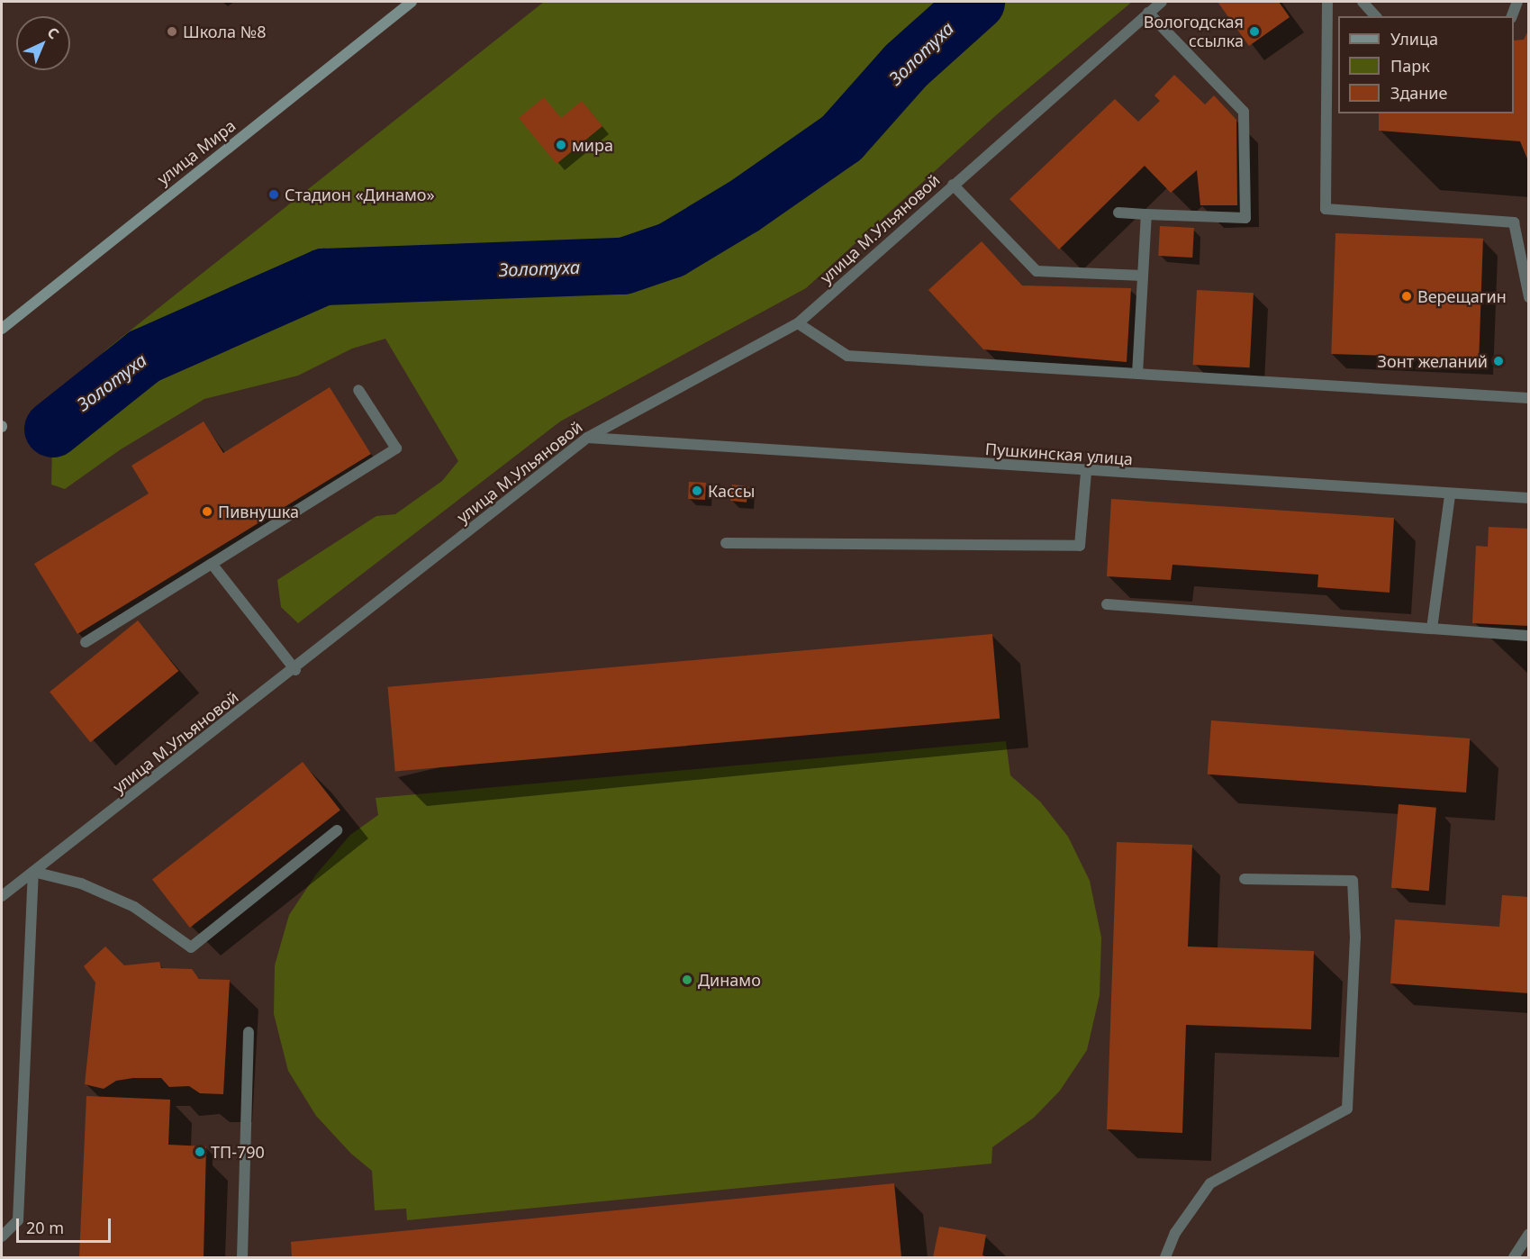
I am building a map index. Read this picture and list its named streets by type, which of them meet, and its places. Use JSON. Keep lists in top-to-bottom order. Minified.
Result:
{"streets":{"main road":["улица Мира"],"street":["улица М.Ульяновой","Пушкинская улица"]},"crossings":[["улица М.Ульяновой","Пушкинская улица"]],"water":["Золотуха"],"places":["Школа №8","Вологодская ссылка","мира","Стадион «Динамо»","Верещагин","Зонт желаний","Кассы","Пивнушка","Динамо","ТП-790"],"legend":["Улица","Парк","Здание"],"scale_bar":"20 m","north":"top right"}
